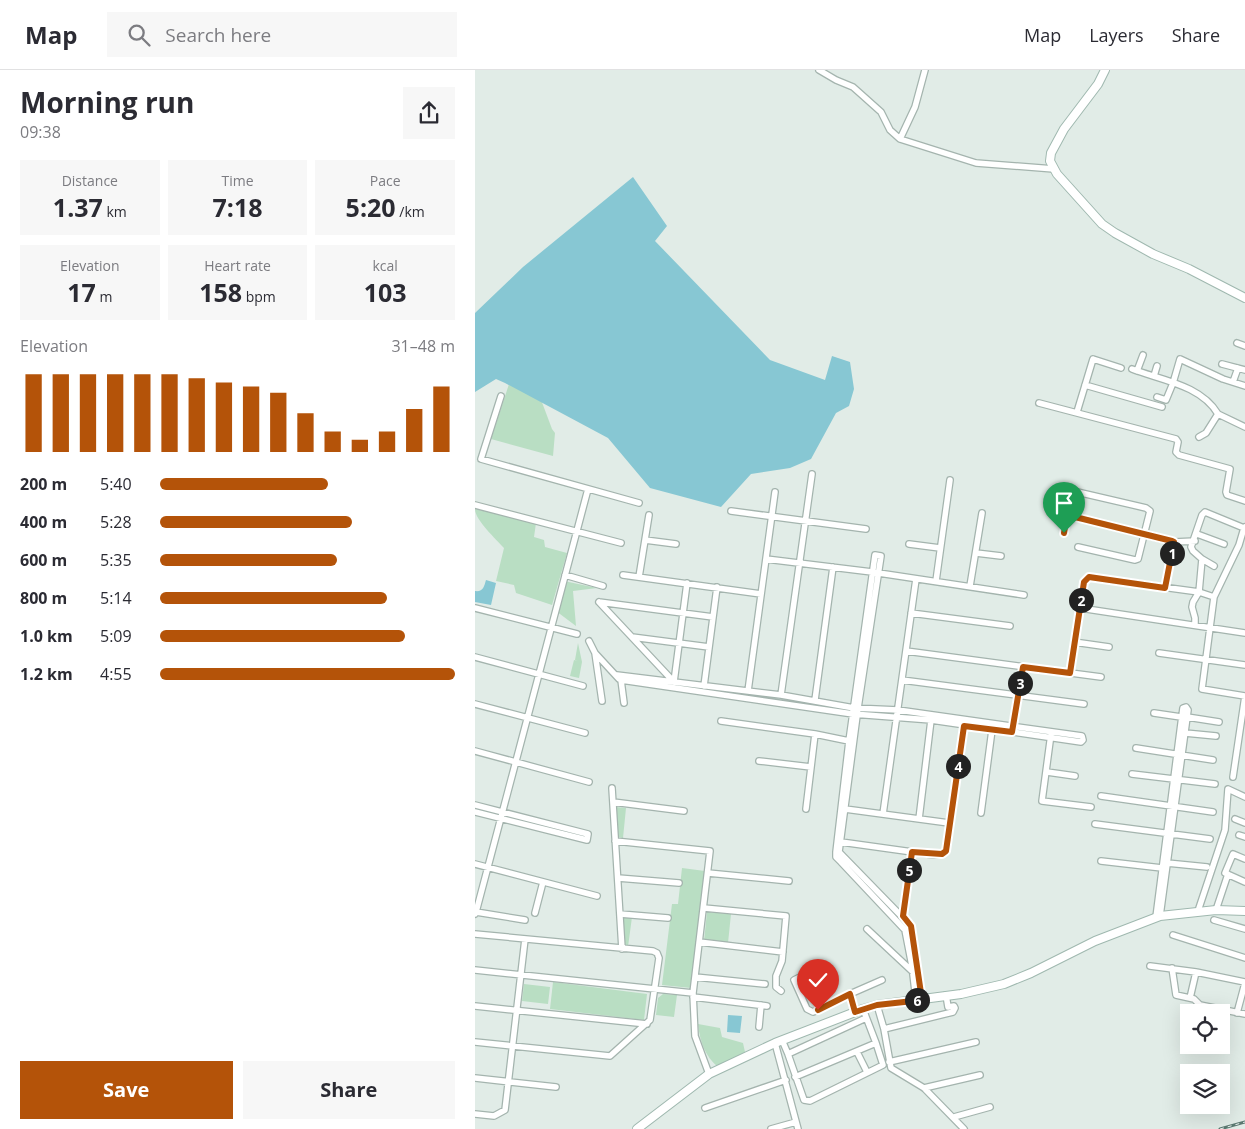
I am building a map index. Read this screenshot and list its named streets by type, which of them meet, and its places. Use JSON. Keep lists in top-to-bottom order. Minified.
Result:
{"page":{"header":"Map","search":"Search here","nav":["Map","Layers","Share"],"heading":["Morning run","09:38"],"stats":[["Distance","1.37 km"],["Time","7:18"],["Pace","5:20 /km"],["Elevation","17 m"],["Heart rate","158 bpm"],["kcal","103"]],"chart":["Elevation","31–48 m"],"list":[{"name":"200 m","note":"5:40"},{"name":"400 m","note":"5:28"},{"name":"600 m","note":"5:35"},{"name":"800 m","note":"5:14"},{"name":"1.0 km","note":"5:09"},{"name":"1.2 km","note":"4:55"}],"pins":["1","2","3","4","5","6"],"buttons":["Save","Share"]}}
